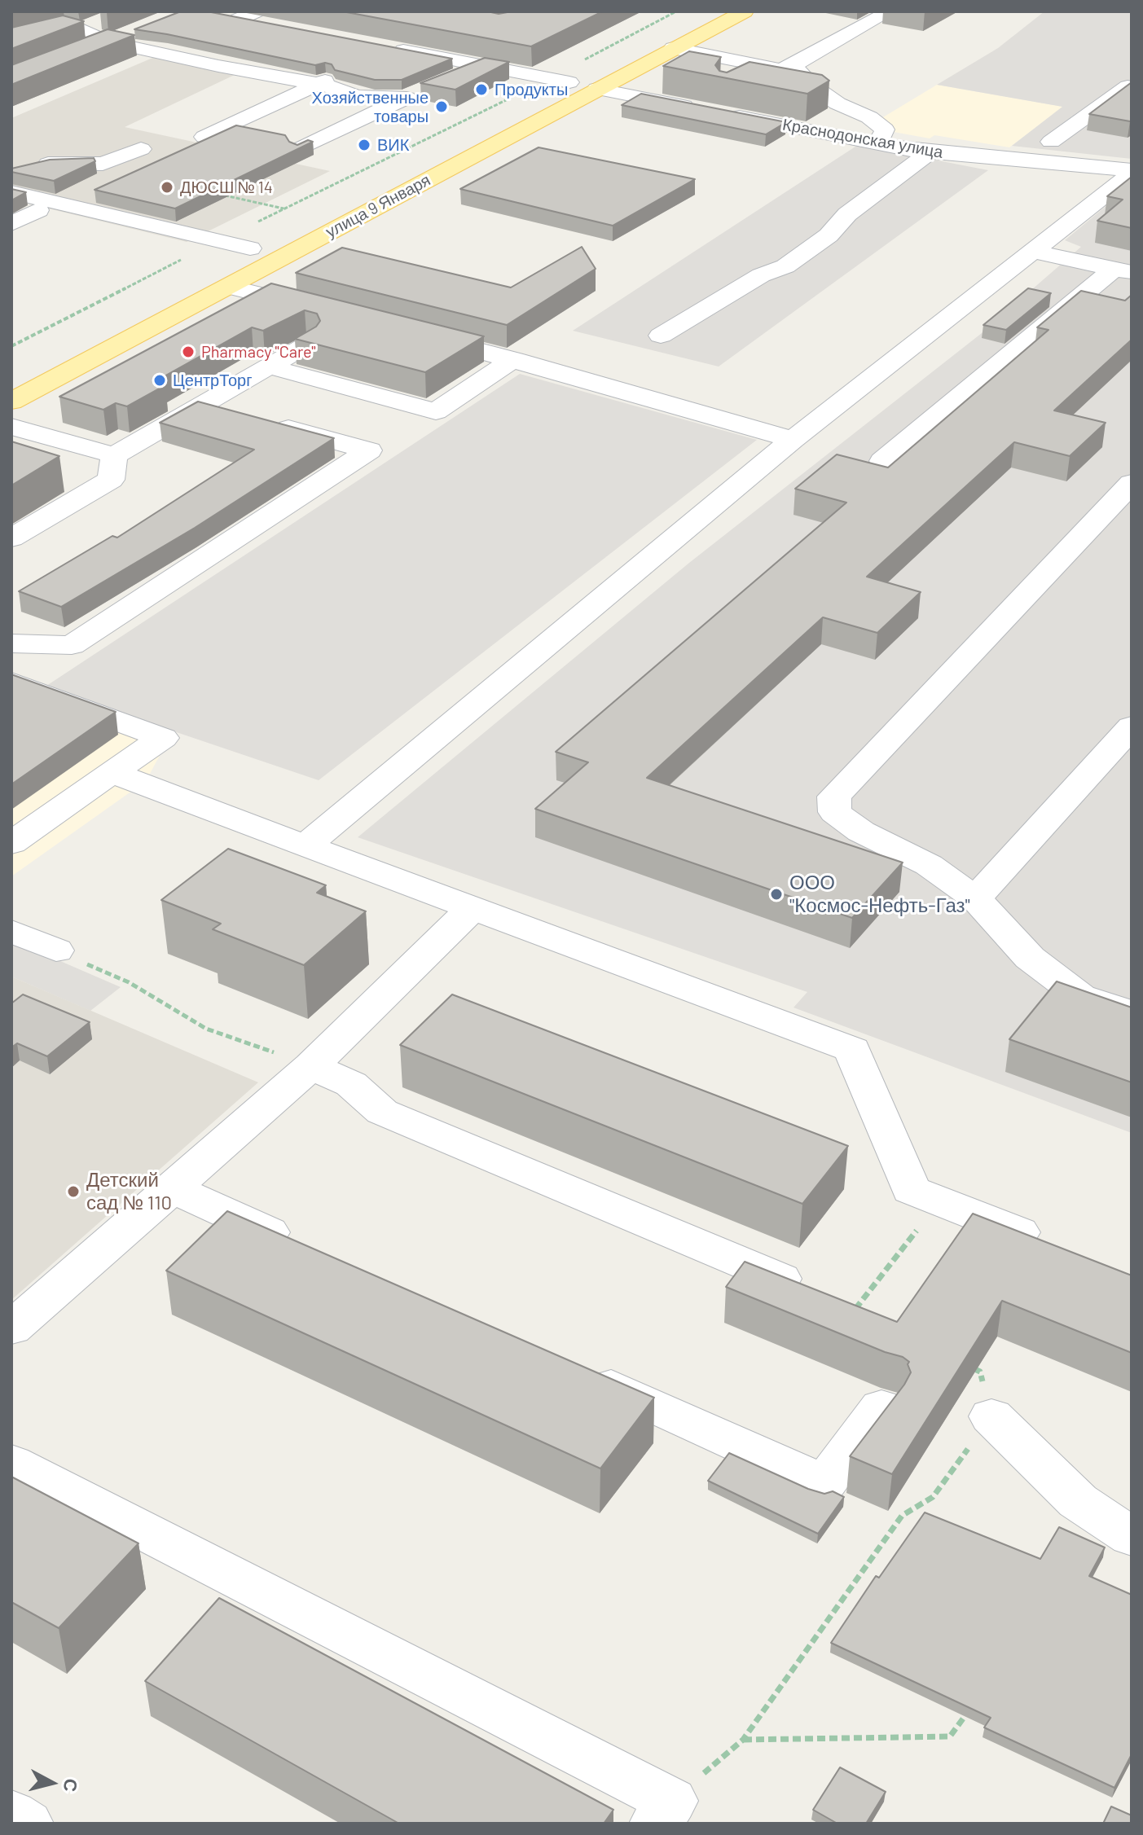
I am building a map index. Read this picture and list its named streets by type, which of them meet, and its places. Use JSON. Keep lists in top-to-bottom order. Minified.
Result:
{"streets":{"main road":["улица 9 Января"],"street":["Краснодонская улица"]},"crossings":[["Краснодонская улица","улица 9 Января"]],"places":["Продукты","Хозяйственные товары","ВИК","ДЮСШ № 14","Pharmacy \"Care\"","ЦентрТорг","ООО \"Космос-Нефть-Газ\"","Детский сад № 110"],"north":"right"}
